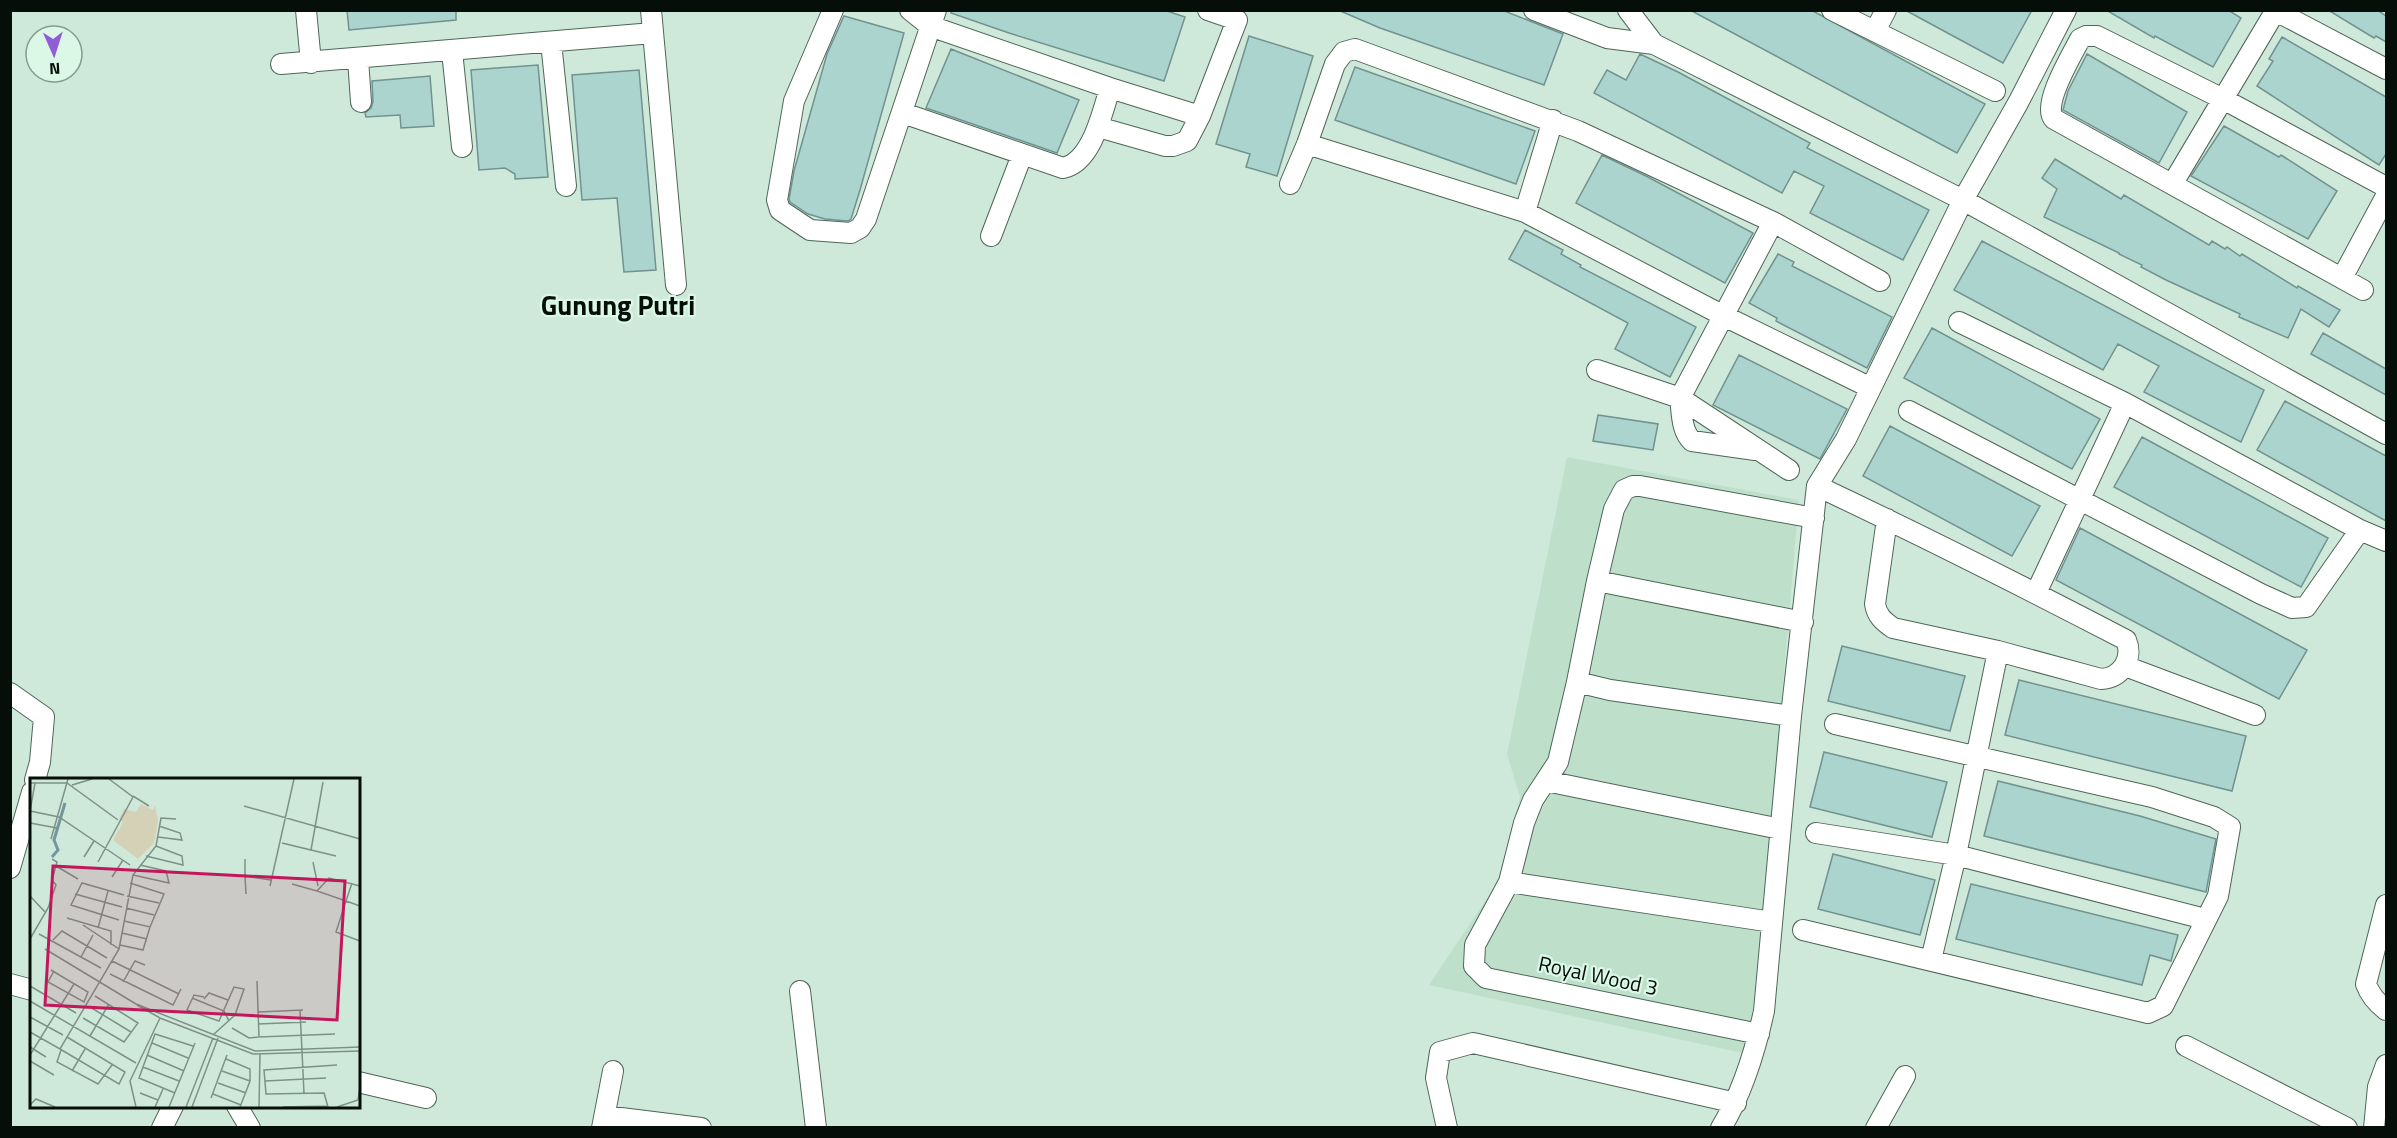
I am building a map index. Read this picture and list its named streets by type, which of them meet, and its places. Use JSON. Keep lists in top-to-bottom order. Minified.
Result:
{"streets":{"street":["Royal Wood 3"]},"districts":["Gunung Putri"],"north":"bottom"}
